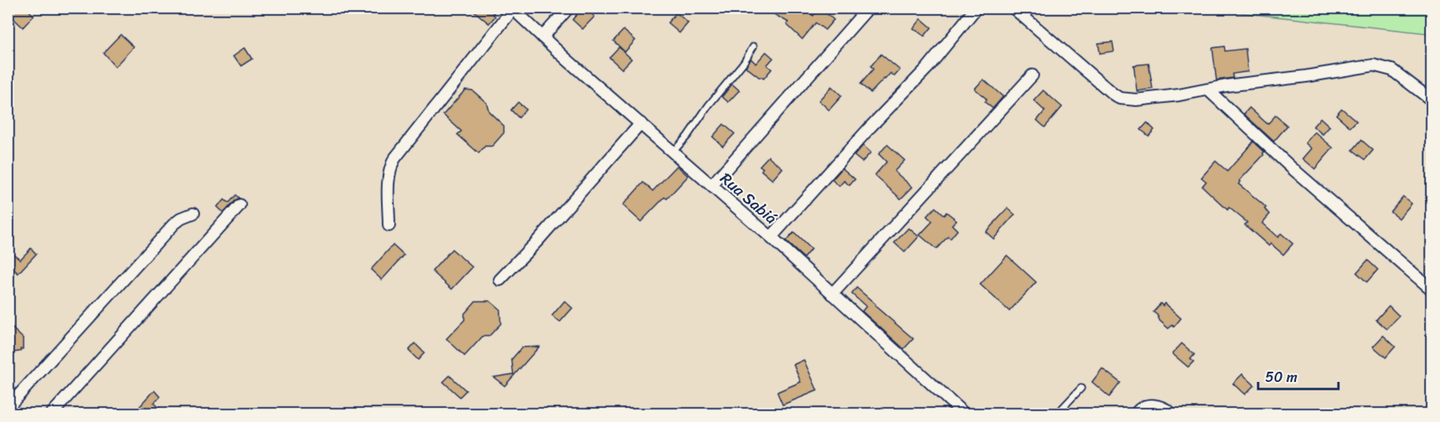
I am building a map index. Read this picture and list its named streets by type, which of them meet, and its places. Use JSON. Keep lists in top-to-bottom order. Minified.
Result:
{"streets":{"street":["Rua Sabiá"]},"scale_bar":"50 m"}
